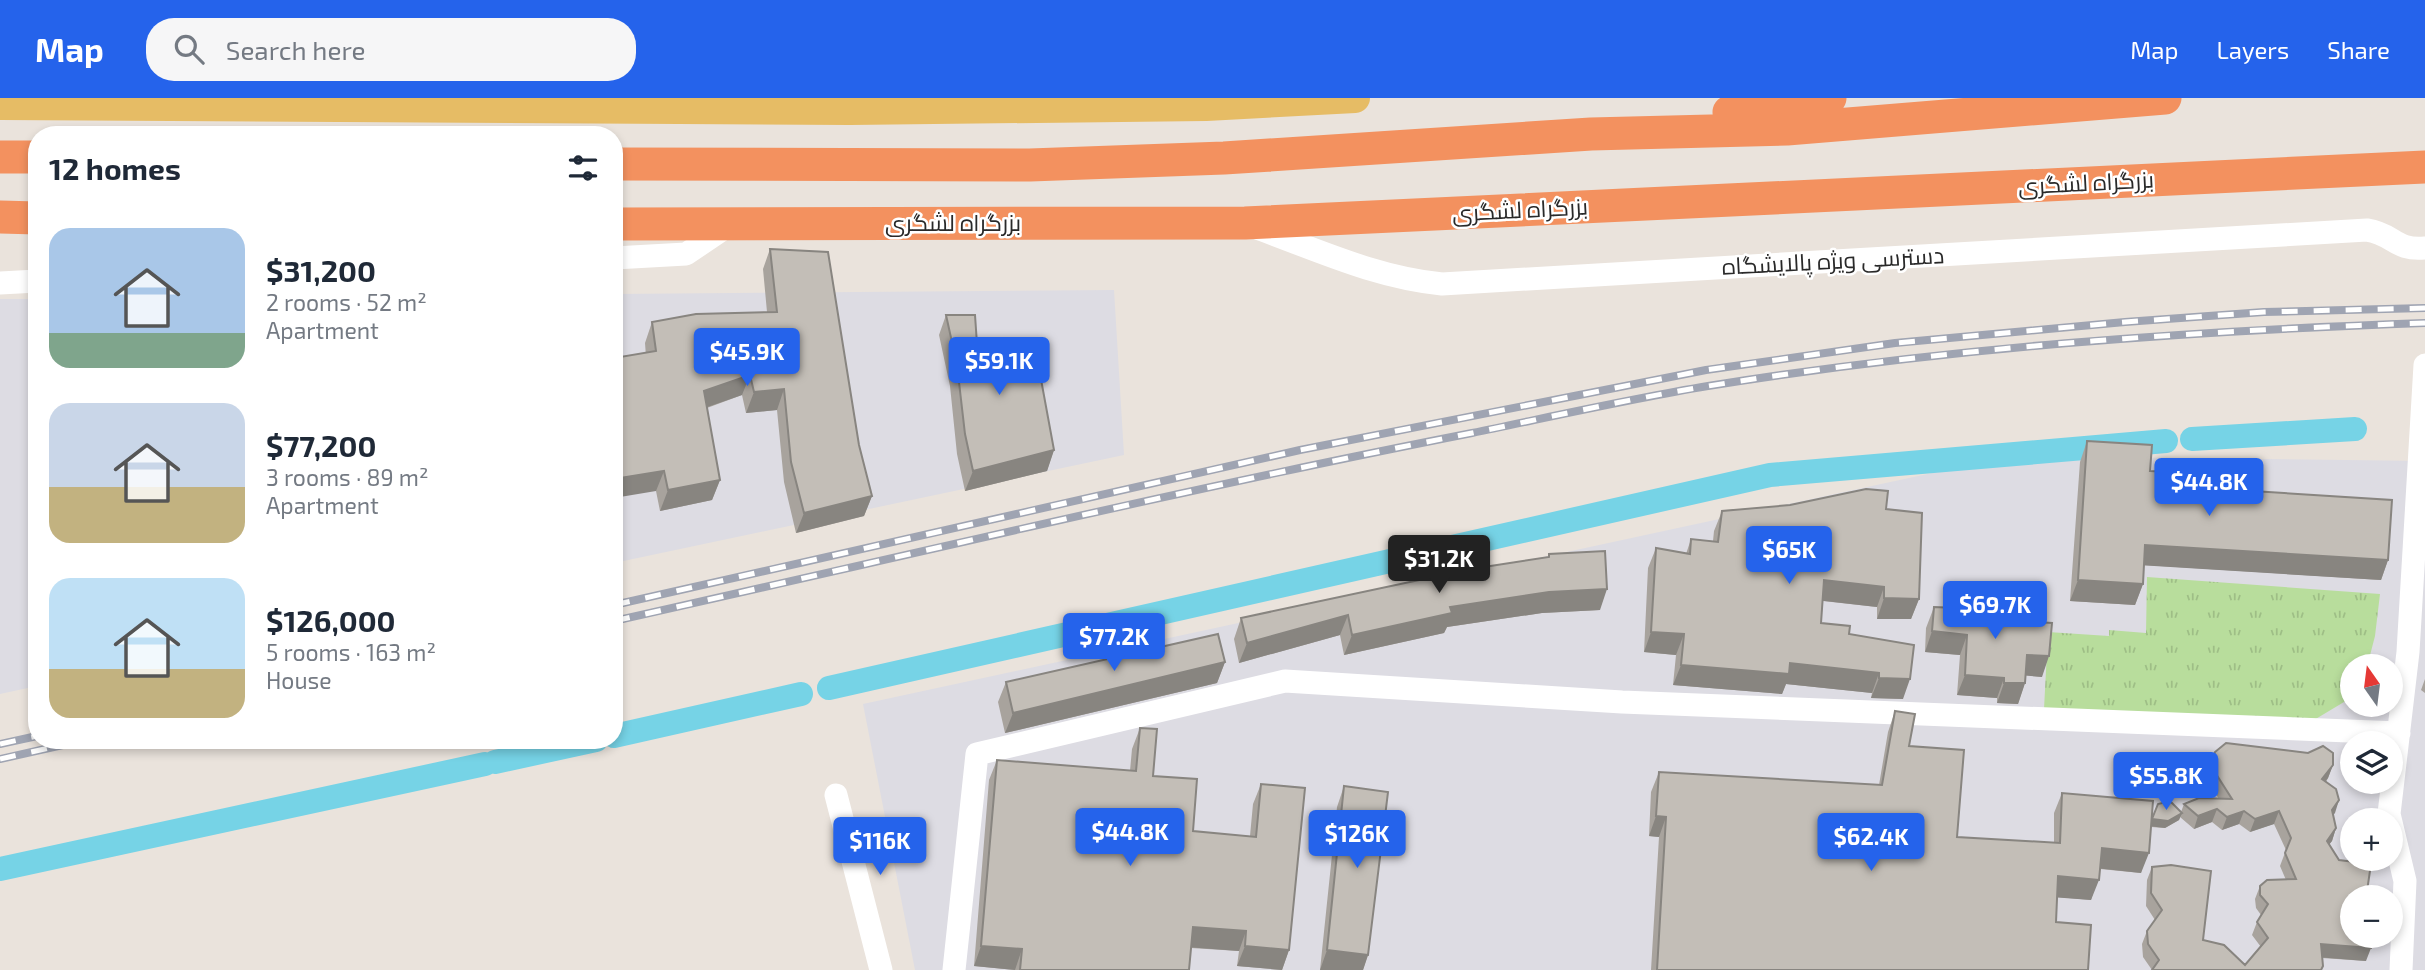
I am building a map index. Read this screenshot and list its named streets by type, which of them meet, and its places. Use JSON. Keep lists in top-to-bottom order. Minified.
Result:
{"streets":{"highway":["بزرگراه لشگری"],"street":["دسترسی ویژه پالایشگاه"]},"crossings":[["بزرگراه لشگری","دسترسی ویژه پالایشگاه"]],"north":"top","page":{"header":"Map","search":"Search here","nav":["Map","Layers","Share"],"heading":"12 homes","list":[{"name":"$31,200","note":"2 rooms · 52 m² · Apartment"},{"name":"$77,200","note":"3 rooms · 89 m² · Apartment"},{"name":"$126,000","note":"5 rooms · 163 m² · House"}],"price":["$45.9K","$59.1K","$44.8K","$65K","$31.2K","$69.7K","$77.2K","$55.8K","$44.8K","$126K","$62.4K","$116K"],"map_buttons":["+","−"]}}
